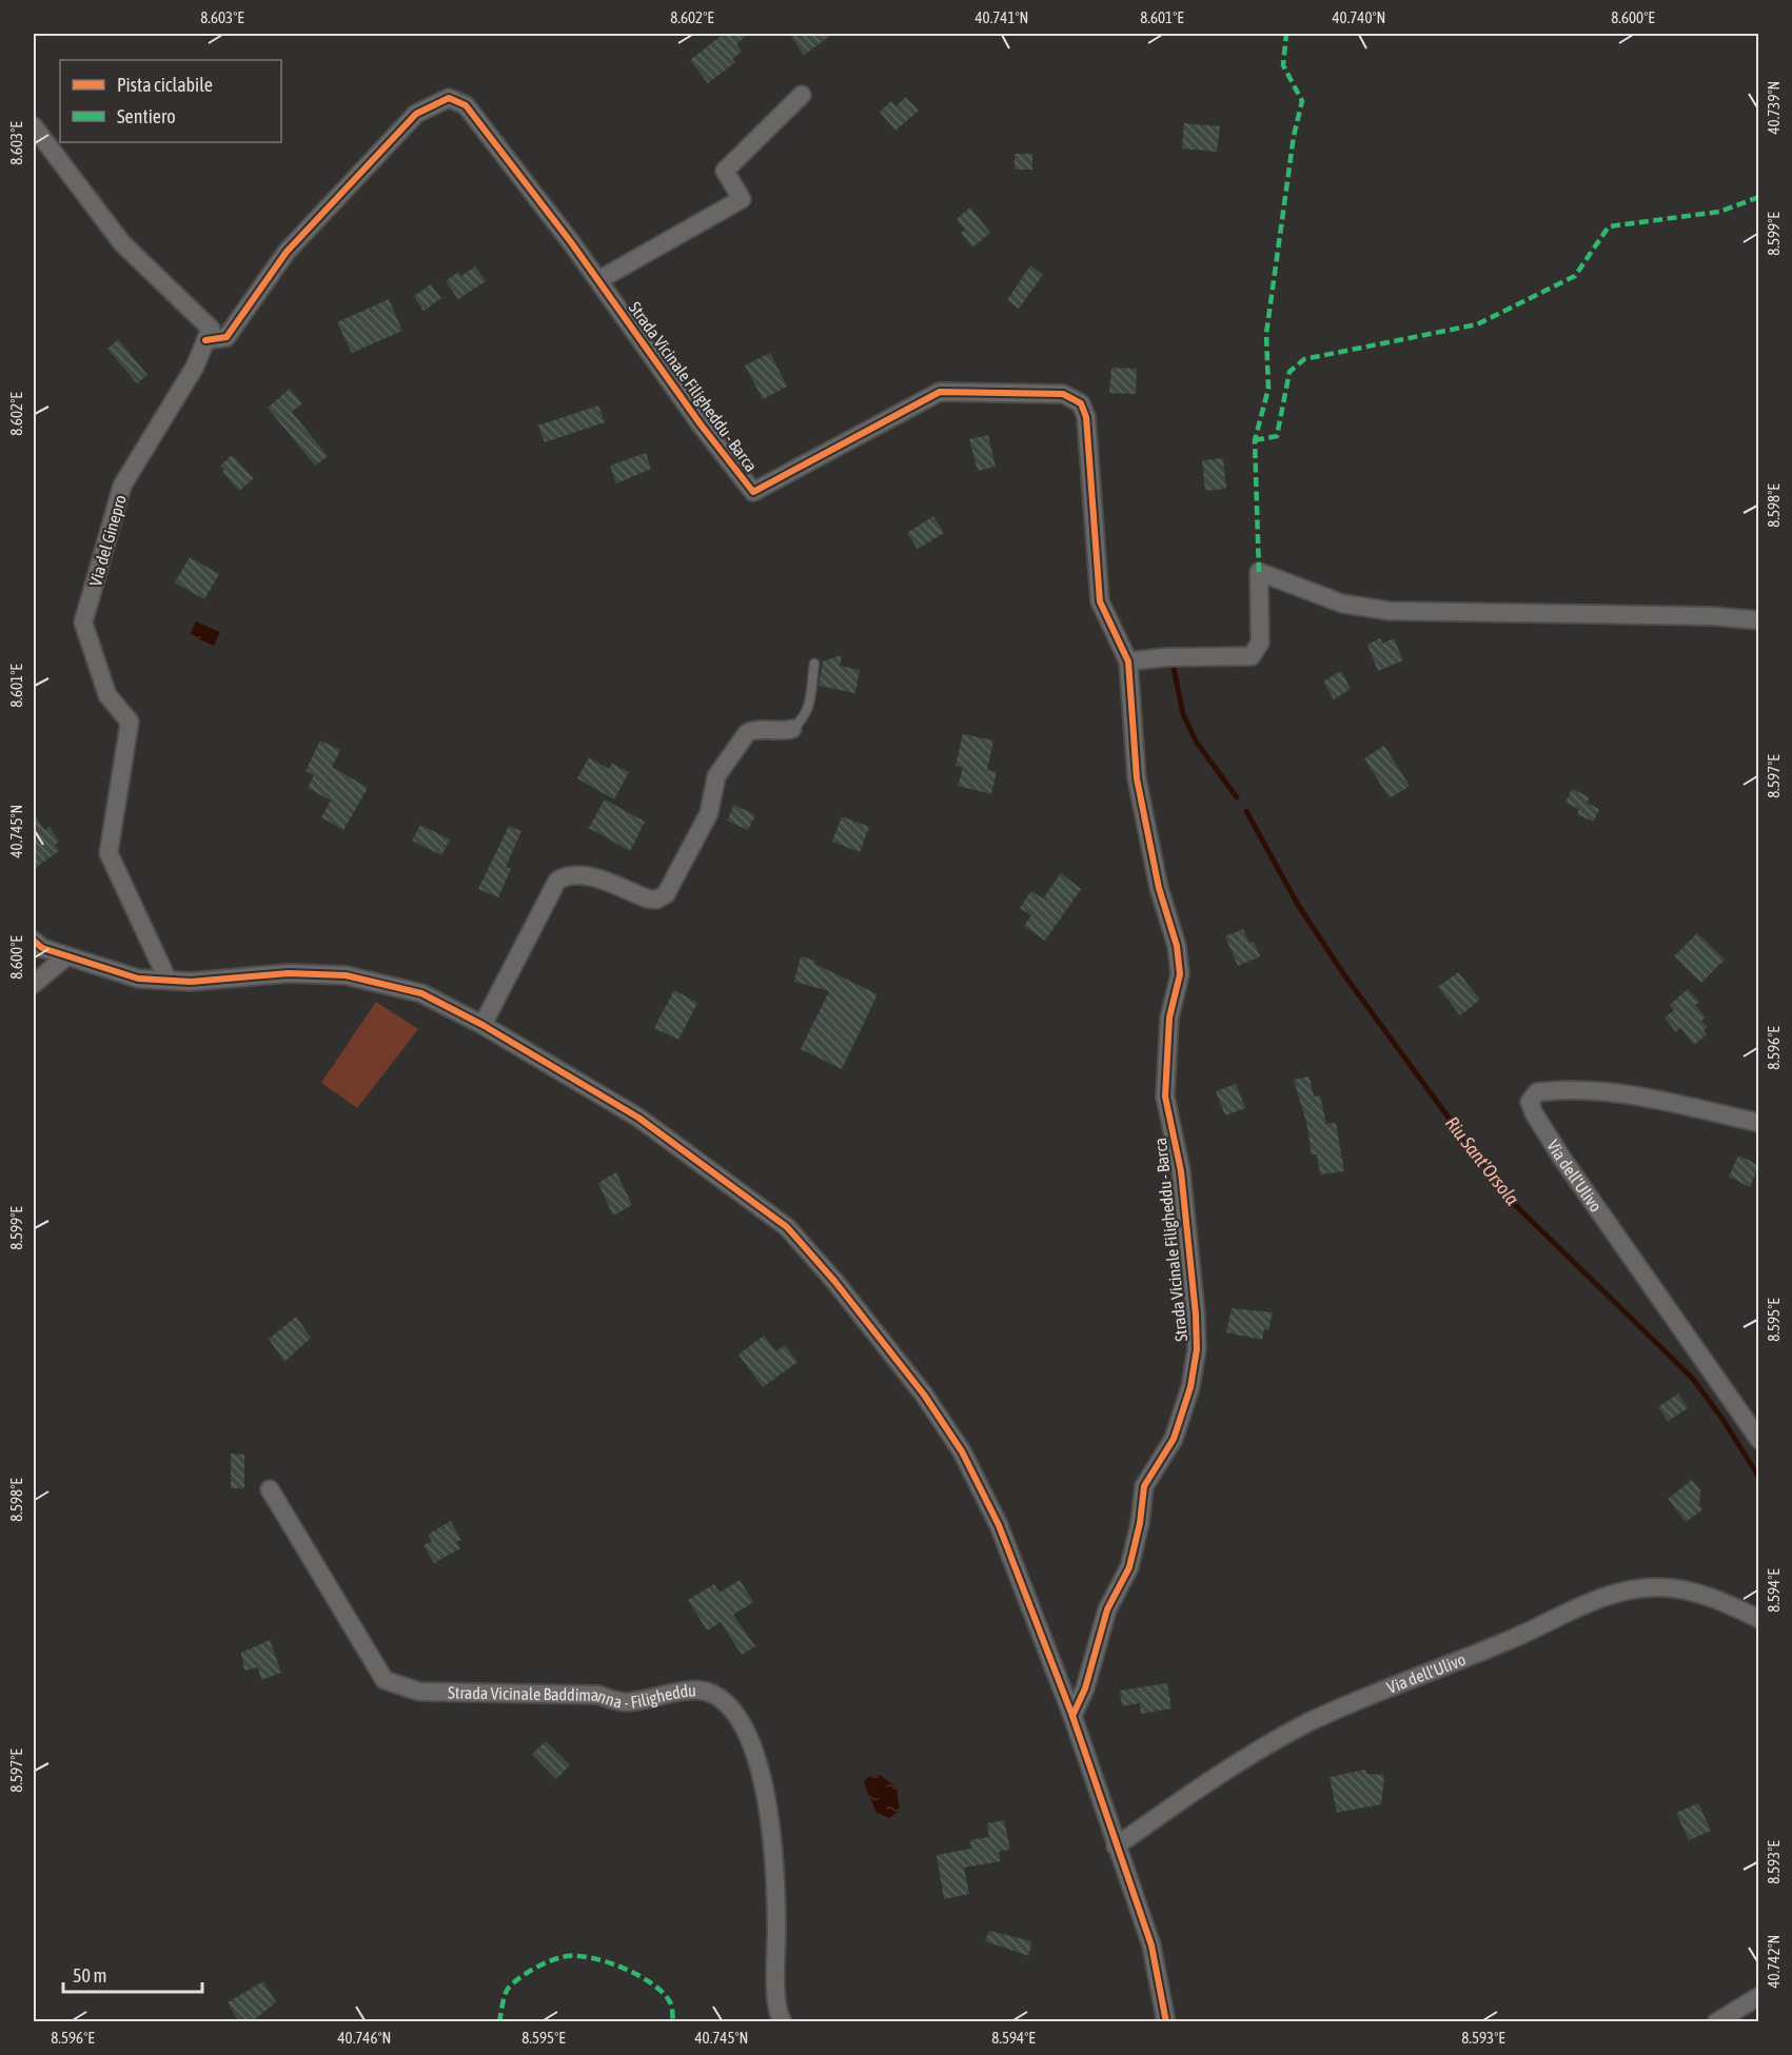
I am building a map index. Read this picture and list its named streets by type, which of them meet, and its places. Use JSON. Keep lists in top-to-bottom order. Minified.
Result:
{"streets":{"street":["Strada Vicinale Filigheddu - Barca","Via del Ginepro","Via dell'Ulivo","Strada Vicinale Baddimanna - Filigheddu"]},"crossings":[["Strada Vicinale Filigheddu - Barca","Via del Ginepro"]],"water":["Riu Sant'Orsola"],"legend":["Pista ciclabile","Sentiero"],"scale_bar":"50 m","coordinates":["8.603°E","8.602°E","40.741°N","8.601°E","40.740°N","8.600°E","40.739°N","8.599°E","8.598°E","8.597°E","40.745°N","8.596°E","8.595°E","8.594°E","8.593°E","40.742°N","40.746°N"]}
